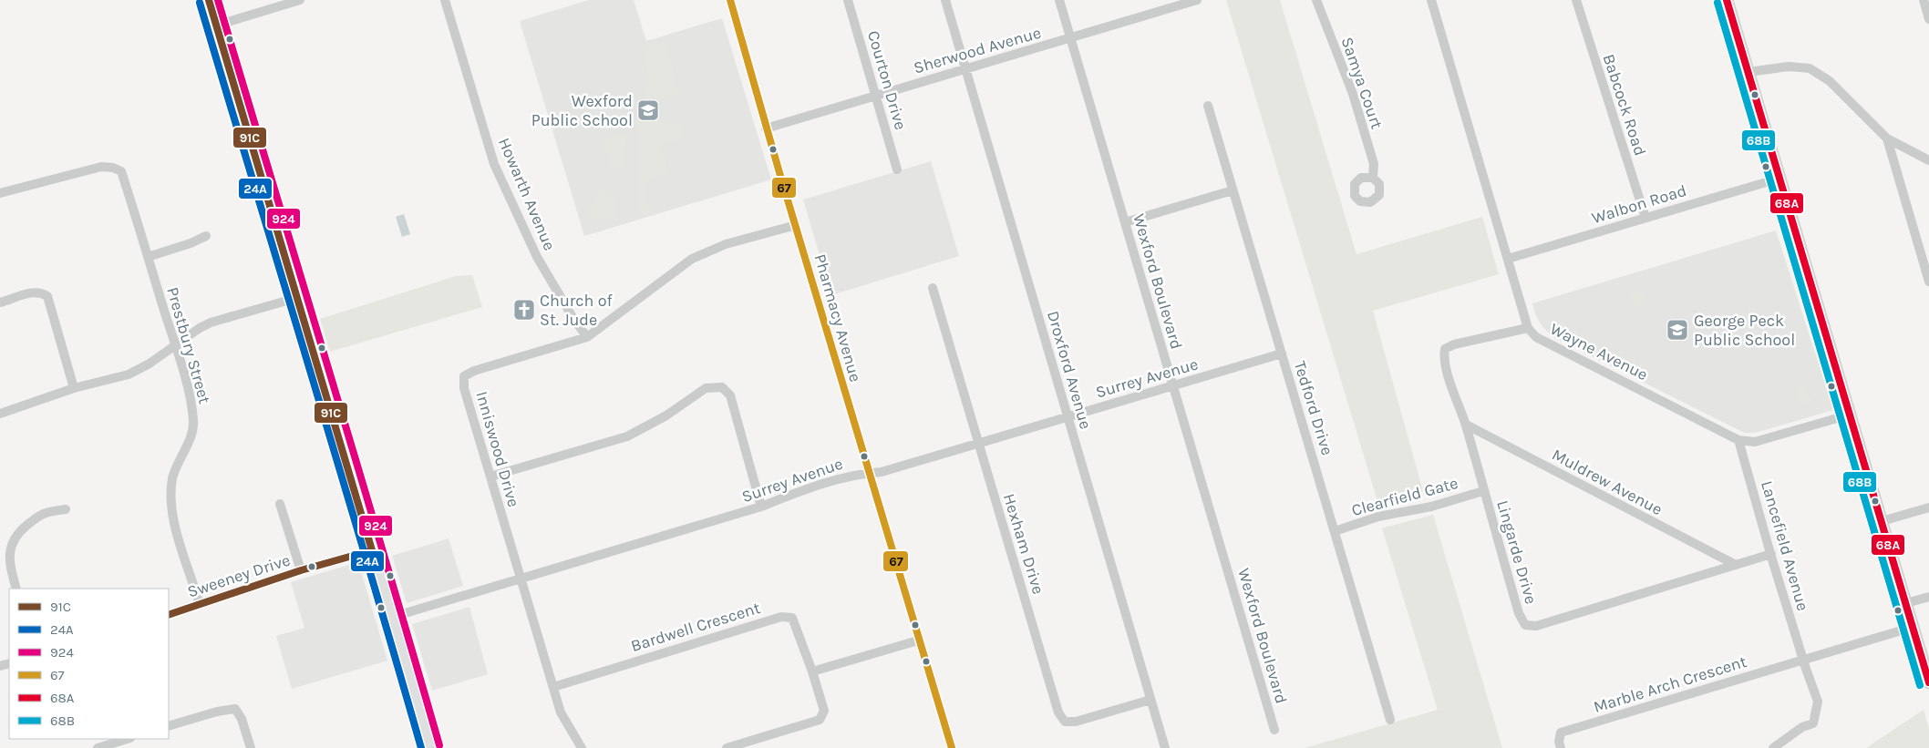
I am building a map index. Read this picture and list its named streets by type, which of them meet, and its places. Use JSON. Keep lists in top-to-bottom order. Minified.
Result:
{"streets":{"street":["Sherwood Avenue","Courton Drive","Samya Court","Babcock Road","Howarth Avenue","Walbon Road","Wexford Boulevard","Pharmacy Avenue","Prestbury Street","Wayne Avenue","Droxford Avenue","Surrey Avenue","Tedford Drive","Inniswood Drive","Muldrew Avenue","Clearfield Gate","Hexham Drive","Lancefield Avenue","Lingarde Drive","Sweeney Drive","Bardwell Crescent","Marble Arch Crescent"]},"crossings":[["Sherwood Avenue","Courton Drive"],["Sherwood Avenue","Wexford Boulevard"],["Sherwood Avenue","Pharmacy Avenue"],["Sherwood Avenue","Droxford Avenue"],["Babcock Road","Walbon Road"],["Howarth Avenue","Inniswood Drive"],["Walbon Road","Wayne Avenue"],["Wexford Boulevard","Surrey Avenue"],["Pharmacy Avenue","Surrey Avenue"],["Pharmacy Avenue","Inniswood Drive"],["Prestbury Street","Sweeney Drive"],["Wayne Avenue","Lancefield Avenue"],["Wayne Avenue","Lingarde Drive"],["Droxford Avenue","Surrey Avenue"],["Droxford Avenue","Hexham Drive"],["Surrey Avenue","Tedford Drive"],["Surrey Avenue","Inniswood Drive"],["Surrey Avenue","Hexham Drive"],["Tedford Drive","Clearfield Gate"],["Inniswood Drive","Bardwell Crescent"],["Muldrew Avenue","Lingarde Drive"],["Clearfield Gate","Lingarde Drive"],["Lancefield Avenue","Lingarde Drive"],["Lancefield Avenue","Marble Arch Crescent"]],"places":{"school or university":["Wexford Public School","George Peck Public School"],"church":["Church of St. Jude"]},"lines":["transit line 91C","transit line 924","transit line 67","transit line 68A","transit line 24A","transit line 68B"],"legend":["91C","24A","924","67","68A","68B"]}
